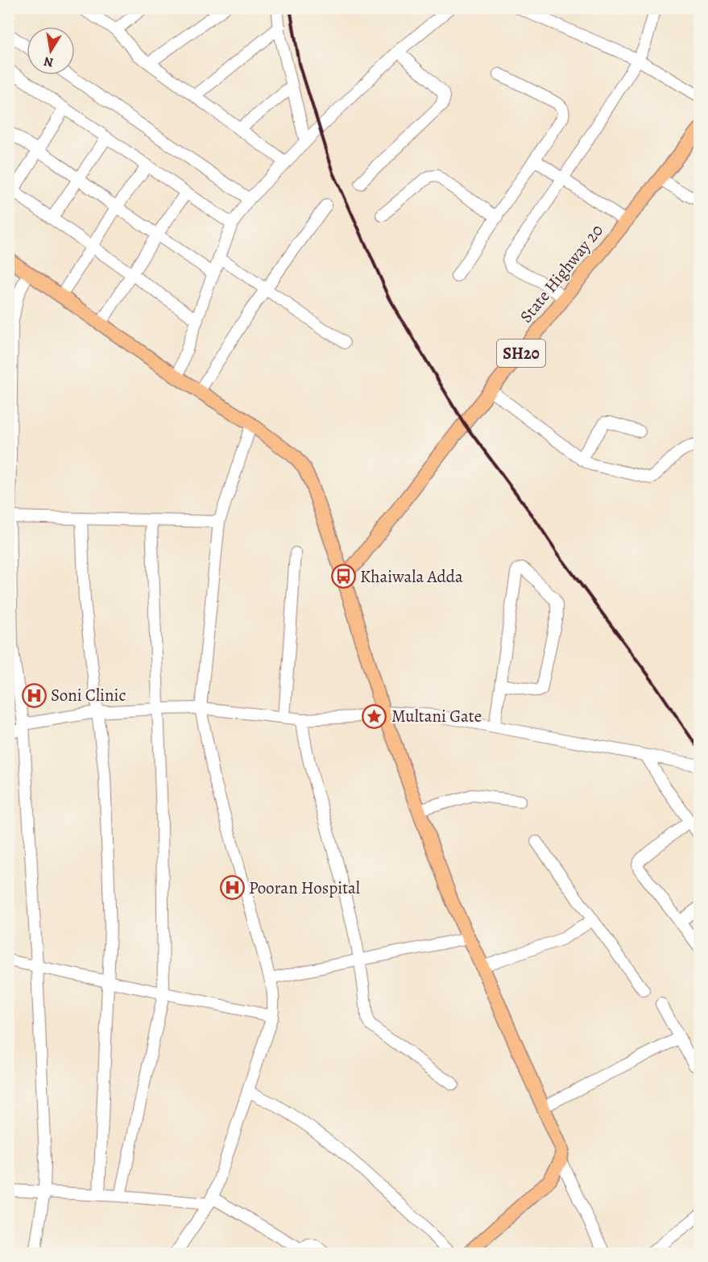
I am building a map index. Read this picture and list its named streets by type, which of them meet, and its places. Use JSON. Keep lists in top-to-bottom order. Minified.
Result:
{"streets":{"main road":["State Highway 20","SH20"]},"places":{"bus stop":["Khaiwala Adda"],"hospital":["Soni Clinic","Pooran Hospital"],"place":["Multani Gate"]},"north":"bottom"}
